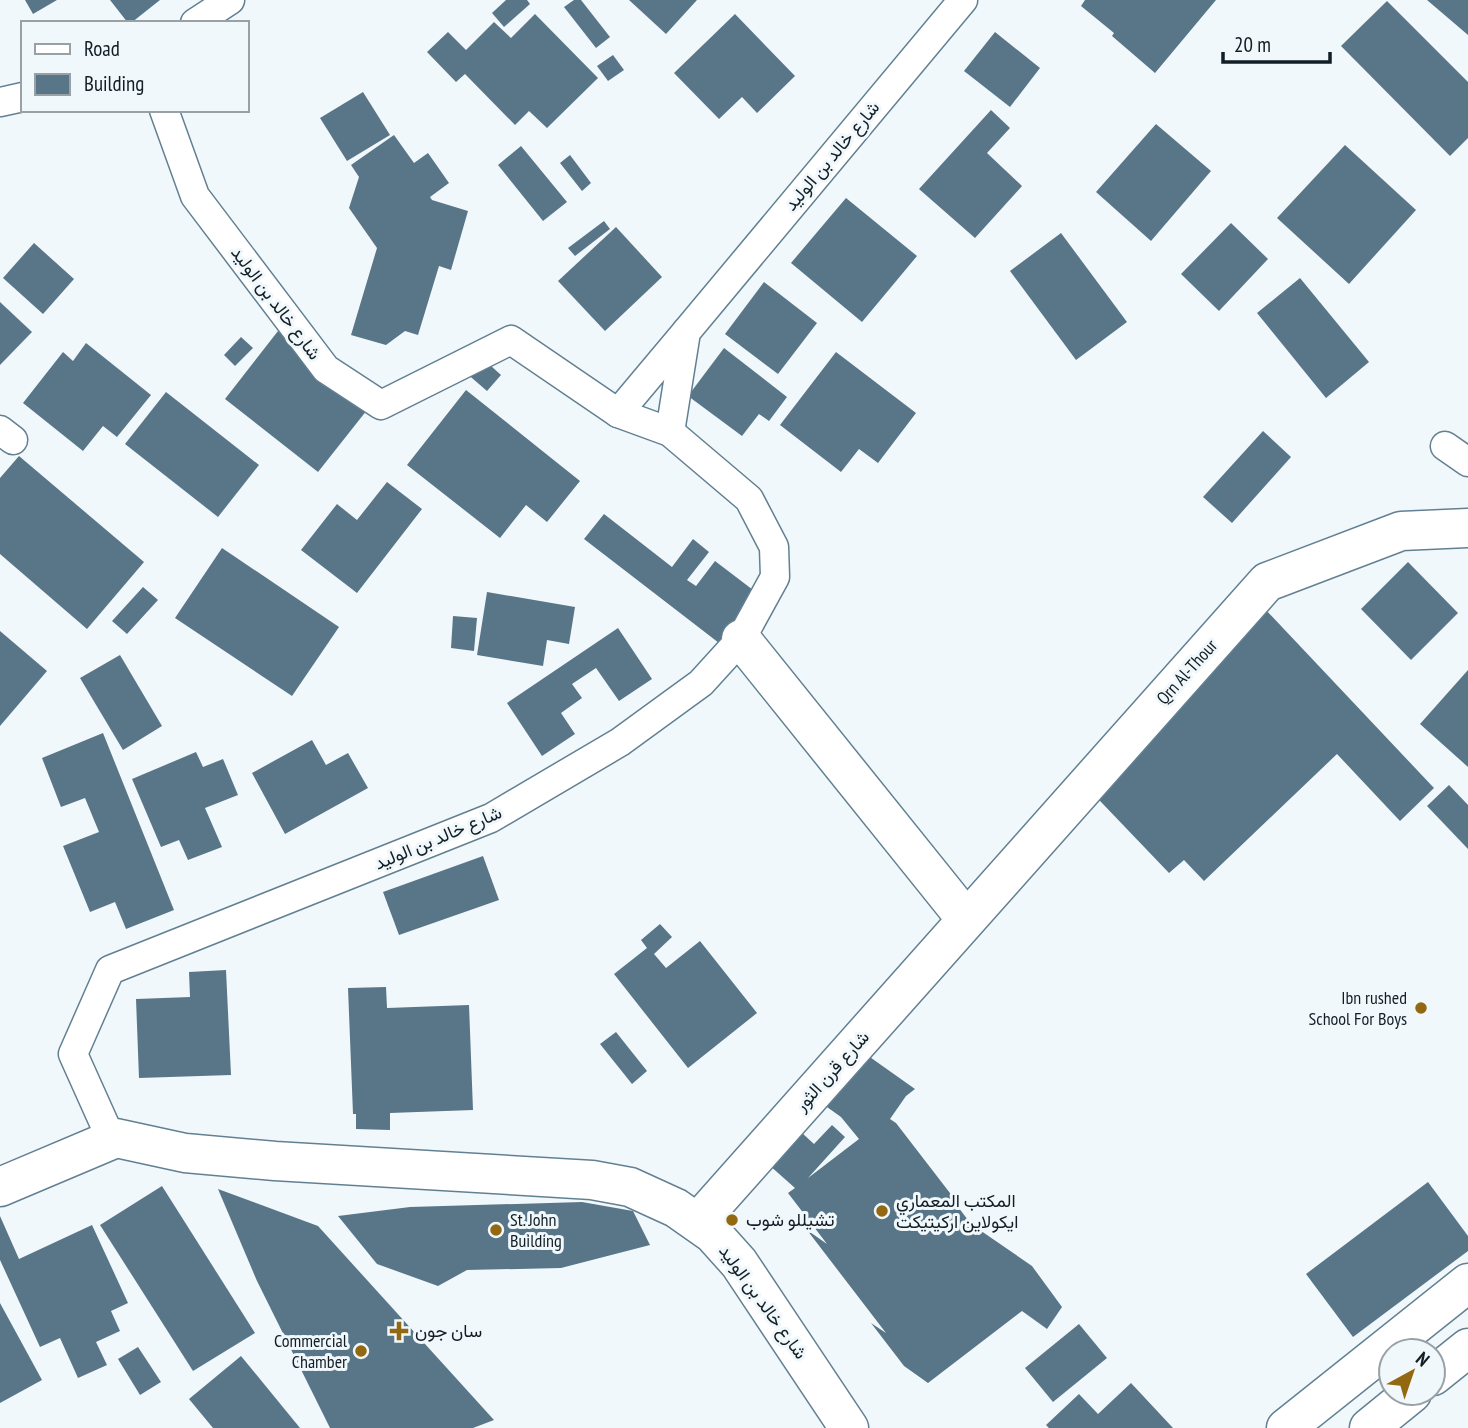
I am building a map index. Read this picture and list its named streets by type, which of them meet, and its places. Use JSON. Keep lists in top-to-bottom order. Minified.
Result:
{"streets":{"street":["شارع خالد بن الوليد","Qrn Al-Thour","شارع قرن الثور"]},"crossings":[["شارع خالد بن الوليد","شارع قرن الثور"],["Qrn Al-Thour","شارع قرن الثور"]],"places":{"other":["Ibn rushed School For Boys","المكتب المعماري ايكولاين اركيتيكت","تشيللو شوب","St. John Building","Commercial Chamber"],"health":["سان جون"]},"legend":["Road","Building"],"scale_bar":"20 m","north":"top right"}
